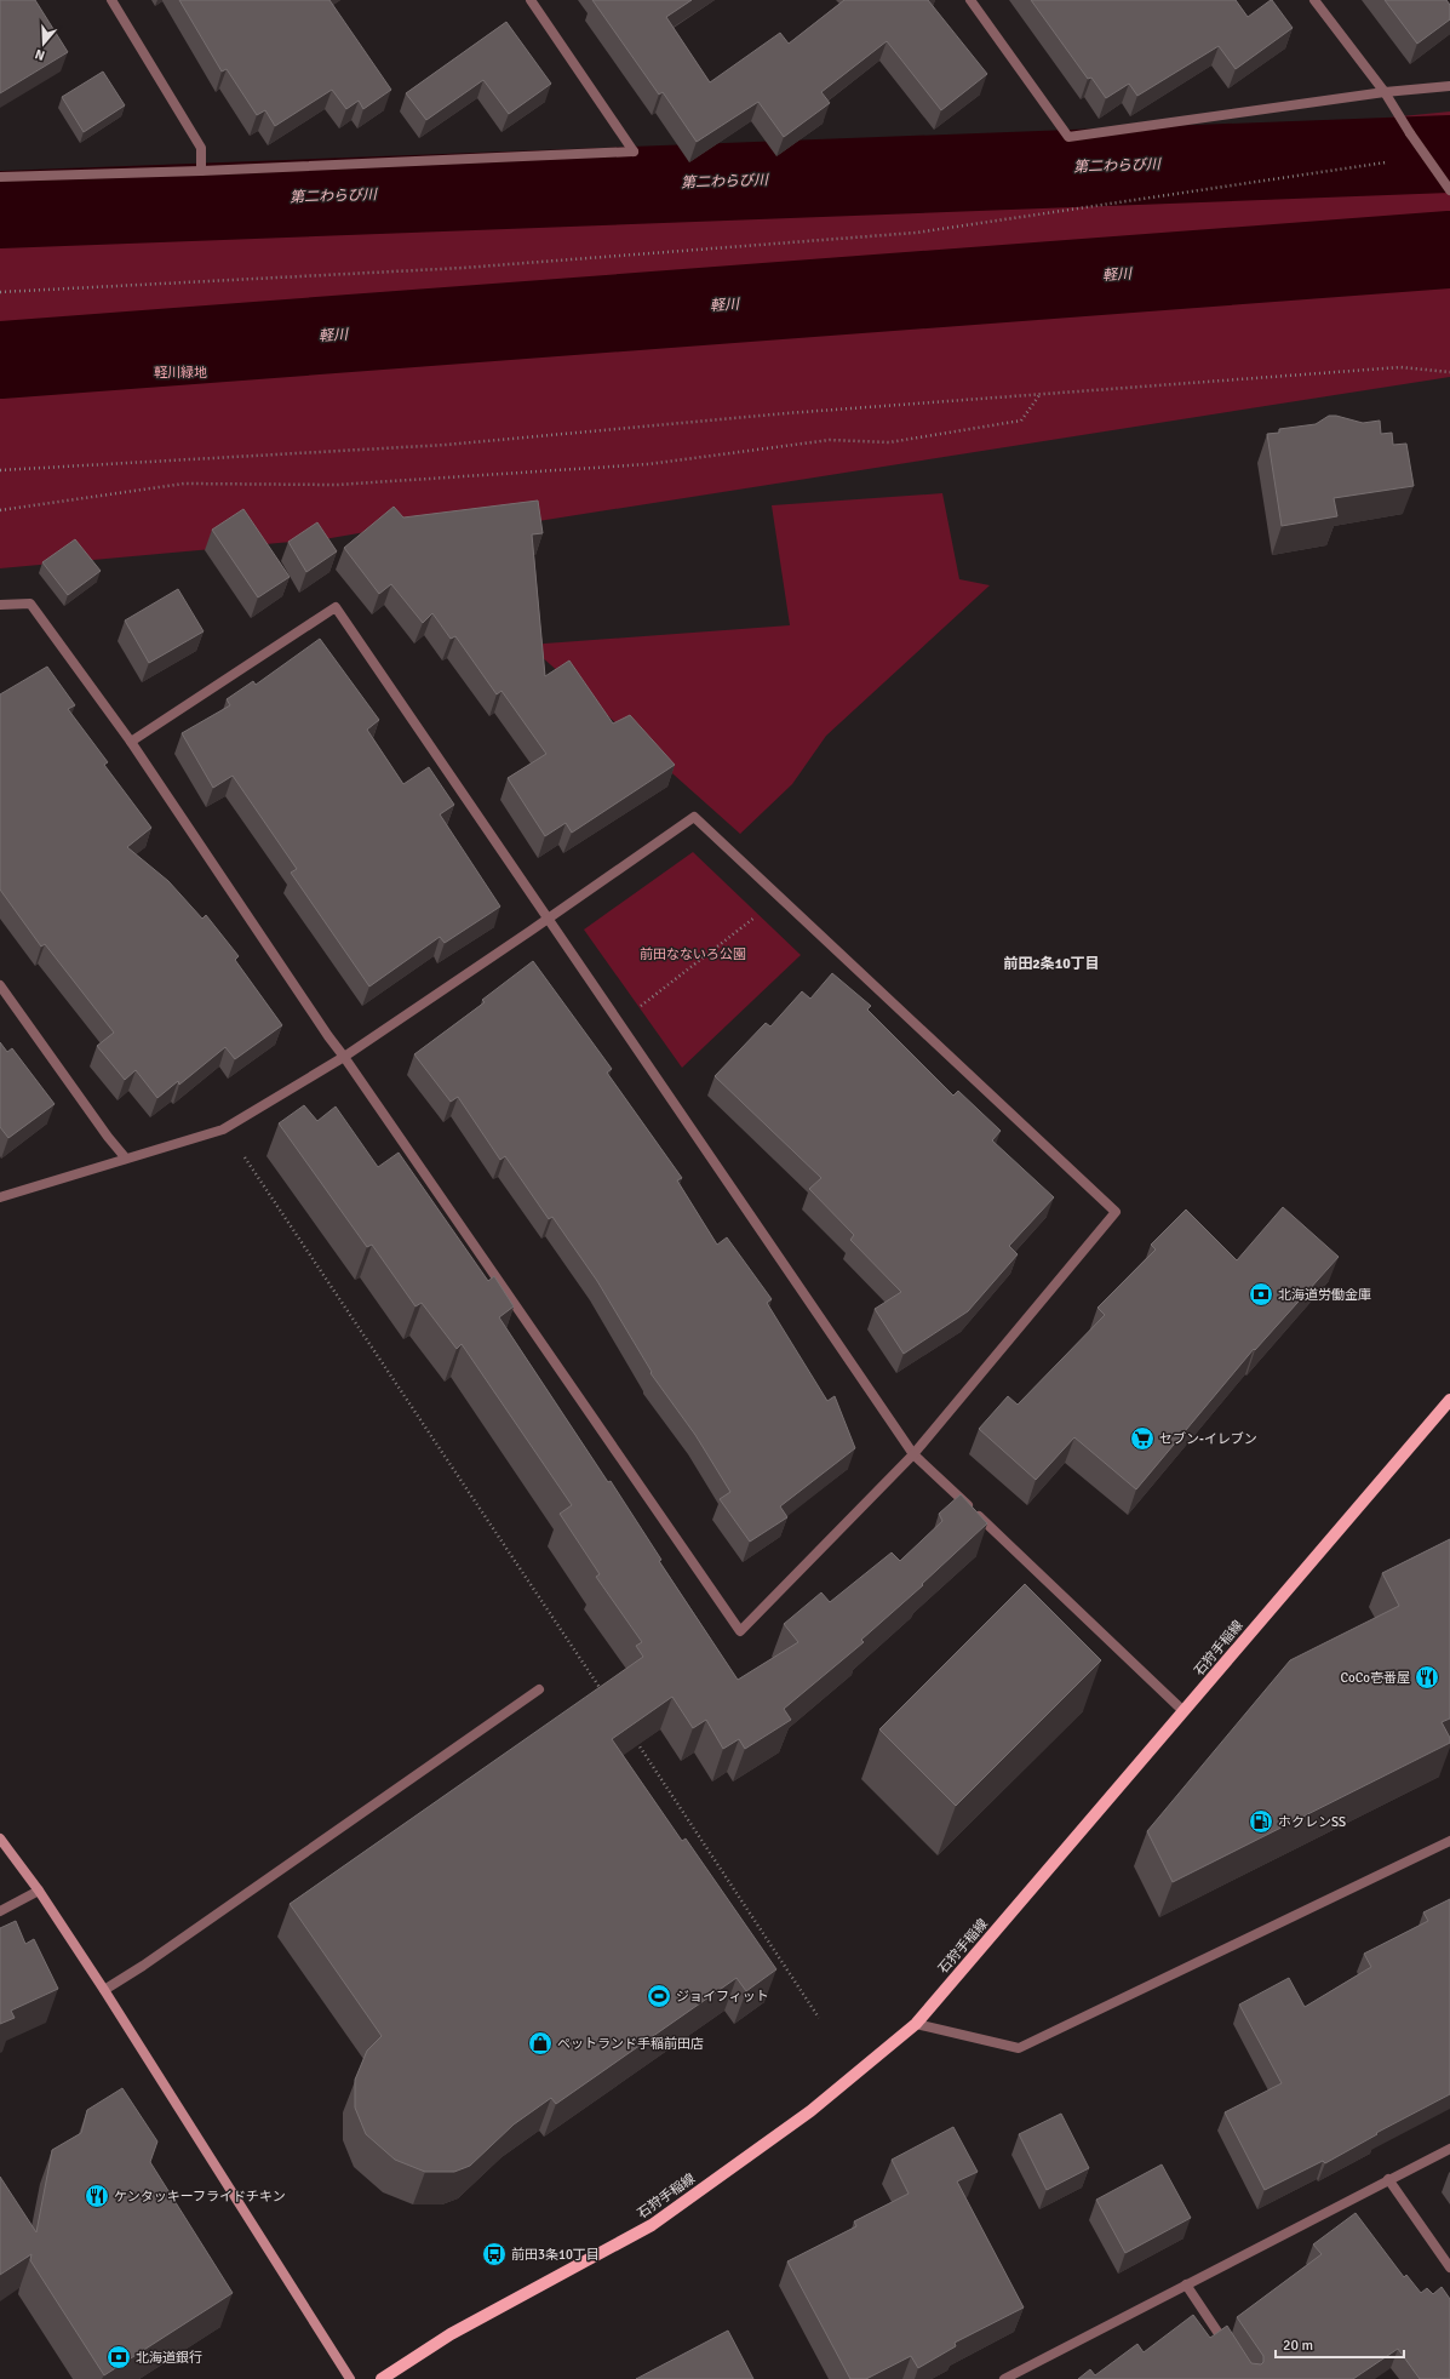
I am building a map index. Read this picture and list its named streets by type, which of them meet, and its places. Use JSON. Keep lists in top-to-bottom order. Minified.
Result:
{"streets":{"main road":["石狩手稲線"]},"districts":["前田2条10丁目"],"water":["第二わらび川","軽川"],"parks":["軽川緑地","前田なないろ公園"],"places":{"bank":["北海道労働金庫","北海道銀行"],"supermarket":["セブン-イレブン"],"restaurant":["CoCo壱番屋","ケンタッキーフライドチキン"],"fuel station":["ホクレンSS"],"sports":["ジョイフィット"],"shop":["ペットランド手稲前田店"],"bus stop":["前田3条10丁目"]},"scale_bar":"20 m","north":"bottom"}
